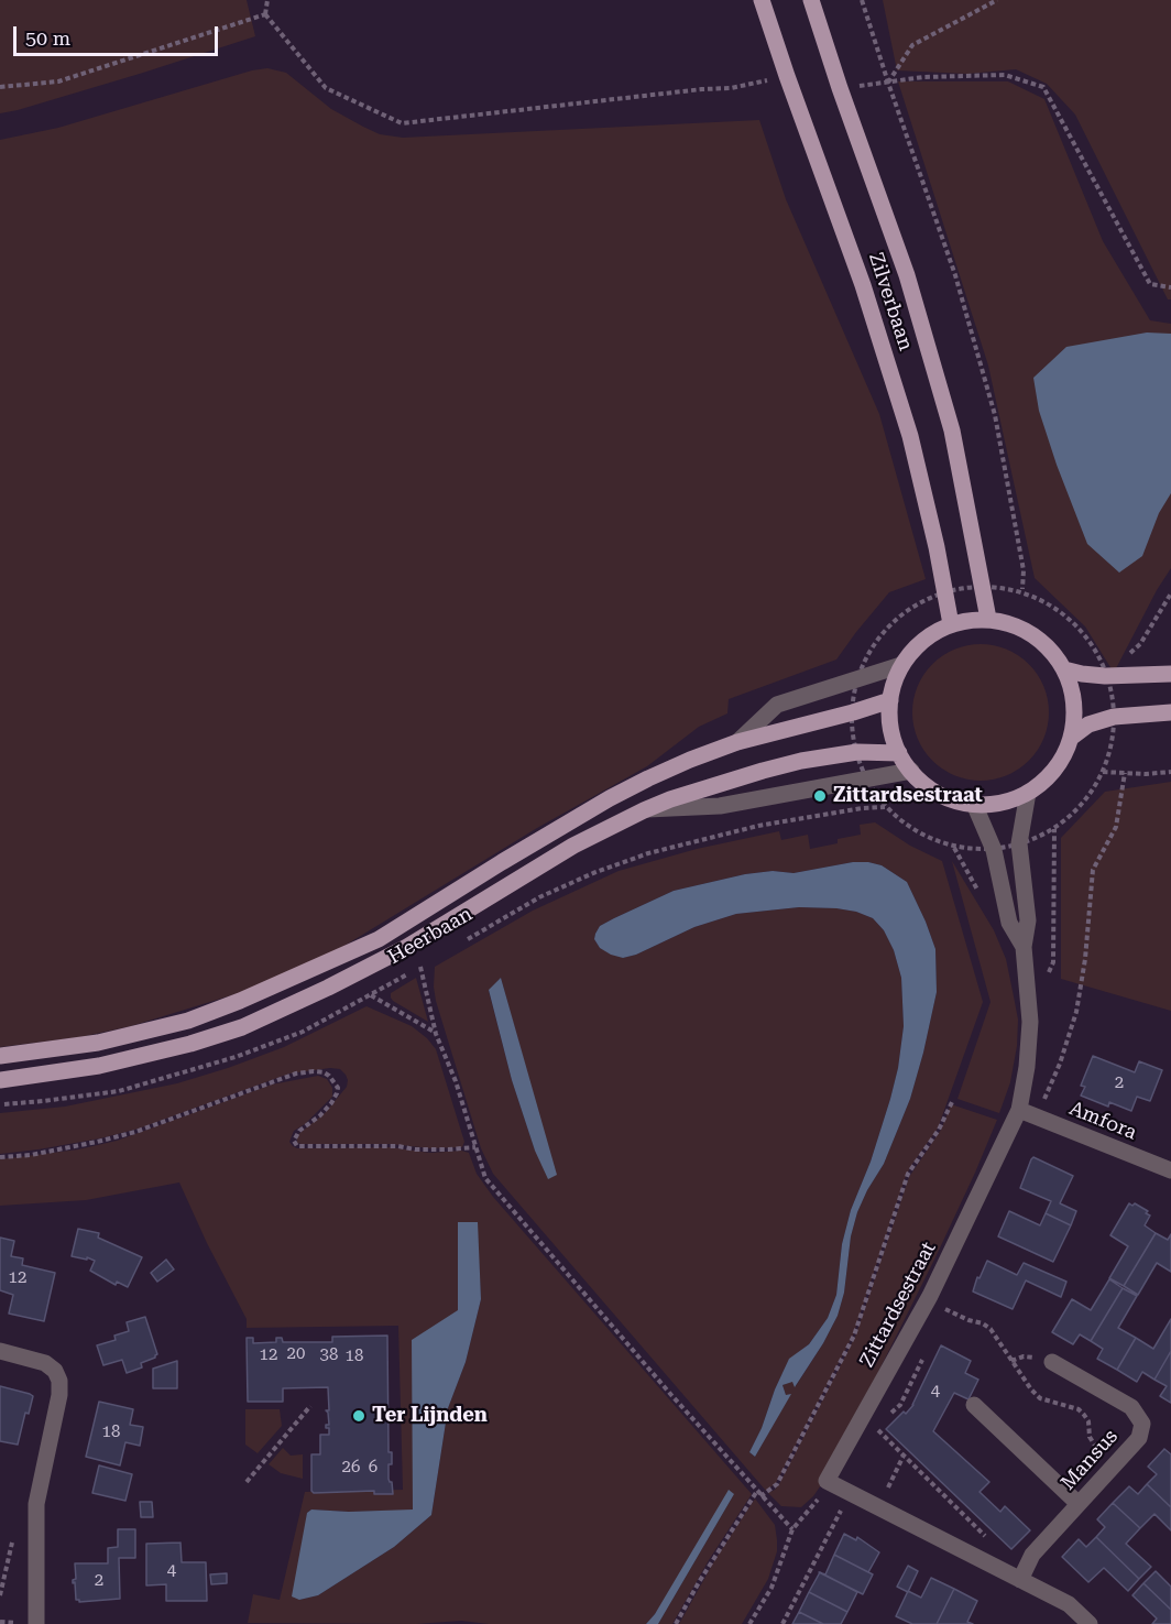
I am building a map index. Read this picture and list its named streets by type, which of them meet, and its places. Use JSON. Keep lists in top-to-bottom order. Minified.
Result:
{"streets":{"main road":["Zilverbaan","Heerbaan"],"street":["Amfora","Zittardsestraat","Mansus"]},"crossings":[["Zilverbaan","Heerbaan"],["Zilverbaan","Zittardsestraat"],["Heerbaan","Zittardsestraat"],["Amfora","Zittardsestraat"]],"places":["Zittardsestraat","Ter Lijnden"],"house_numbers":["2","12","20","12","38","18","4","18","26","6","4","2"],"scale_bar":"50 m"}
